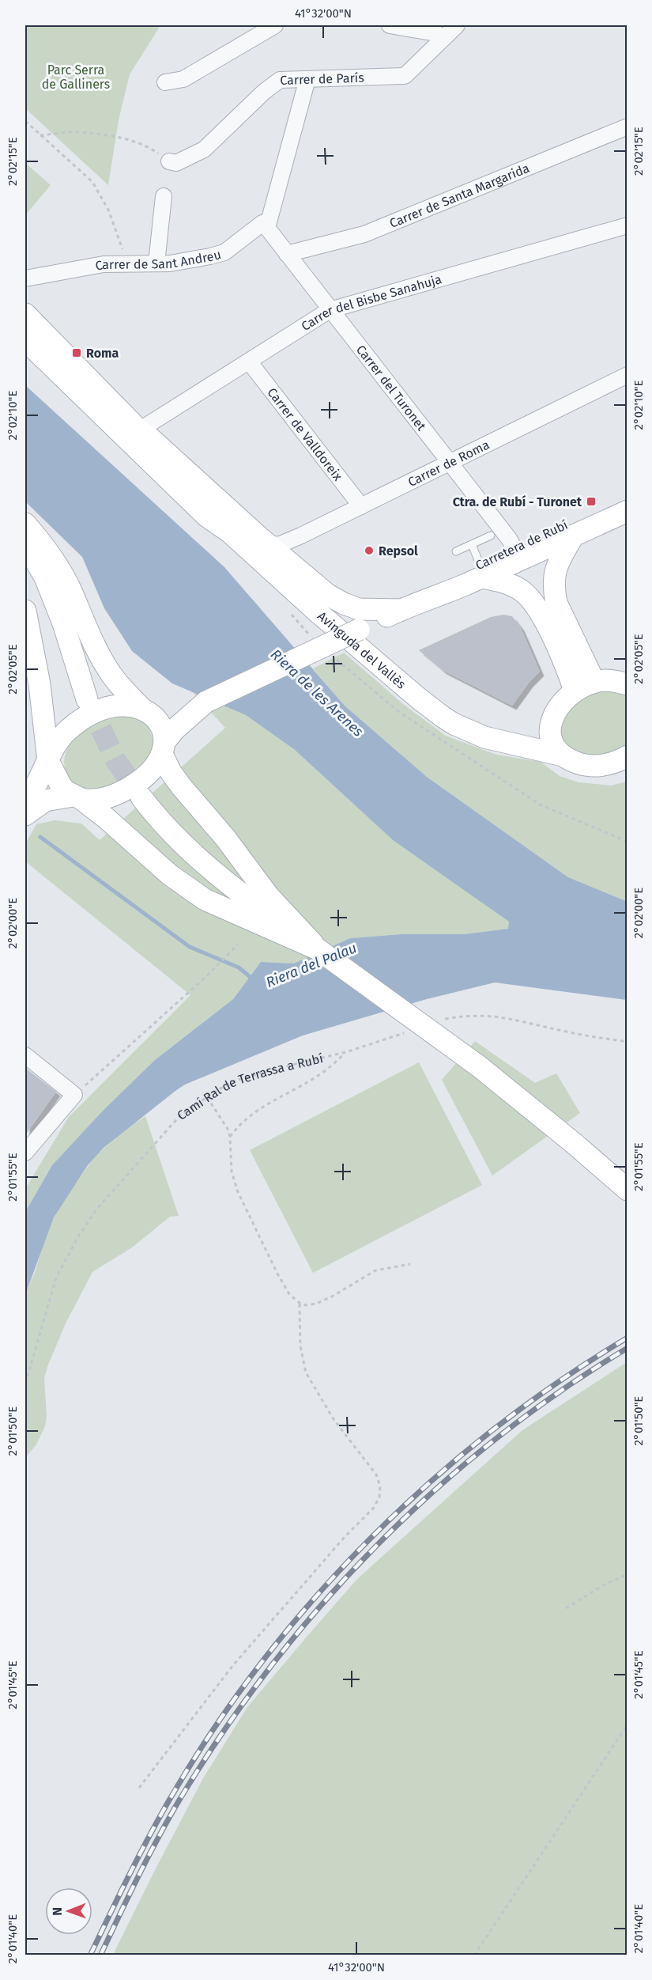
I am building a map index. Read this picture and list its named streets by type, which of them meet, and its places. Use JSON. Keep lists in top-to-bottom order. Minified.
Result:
{"streets":{"main road":["Carretera de Rubí","Avinguda del Vallès"],"street":["Carrer de París","Carrer de Santa Margarida","Carrer de Sant Andreu","Carrer del Bisbe Sanahuja","Carrer del Turonet","Carrer de Valldoreix","Carrer de Roma"],"path":["Camí Ral de Terrassa a Rubí"]},"crossings":[["Carrer de Santa Margarida","Carrer del Turonet"],["Carrer de Sant Andreu","Carrer del Turonet"],["Carrer del Bisbe Sanahuja","Carrer del Turonet"],["Carrer del Bisbe Sanahuja","Carrer de Valldoreix"],["Carrer del Bisbe Sanahuja","Avinguda del Vallès"],["Carrer del Turonet","Carrer de Roma"],["Carrer del Turonet","Carretera de Rubí"],["Carrer de Valldoreix","Carrer de Roma"],["Carrer de Roma","Avinguda del Vallès"],["Carretera de Rubí","Avinguda del Vallès"]],"water":["Riera de les Arenes","Riera del Palau"],"parks":["Parc Serra de Galliners"],"places":{"transit":["Roma","Ctra. de Rubí - Turonet"],"other":["Repsol"]},"north":"left","coordinates":["41°32'00\"N","2°02'15\"E","2°02'10\"E","2°02'05\"E","2°02'00\"E","2°01'55\"E","2°01'50\"E","2°01'45\"E","2°01'40\"E"]}
